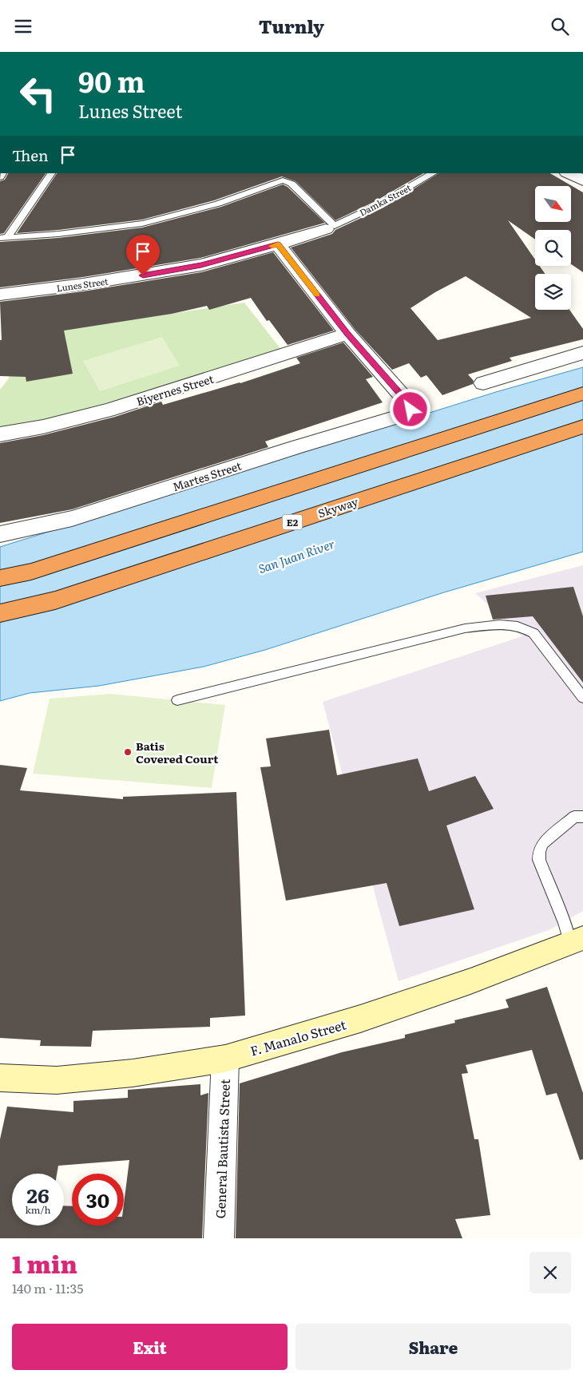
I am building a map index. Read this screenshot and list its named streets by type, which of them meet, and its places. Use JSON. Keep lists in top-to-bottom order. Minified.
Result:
{"streets":{"highway":["Skyway","E2"],"street":["Lunes Street","Biyernes Street","Martes Street","F. Manalo Street","General Bautista Street"],"lane":["Damka Street"]},"crossings":[["Damka Street","Lunes Street"],["Biyernes Street","Martes Street"],["F. Manalo Street","General Bautista Street"]],"water":["San Juan River"],"places":["Batis Covered Court"],"north":"bottom right","page":{"header":"Turnly","turn":["90 m","Lunes Street"],"then":"Then","speed":"26 km/h","limit":"30","heading":["1 min","140 m · 11:35"],"buttons":["Exit","Share"]}}
